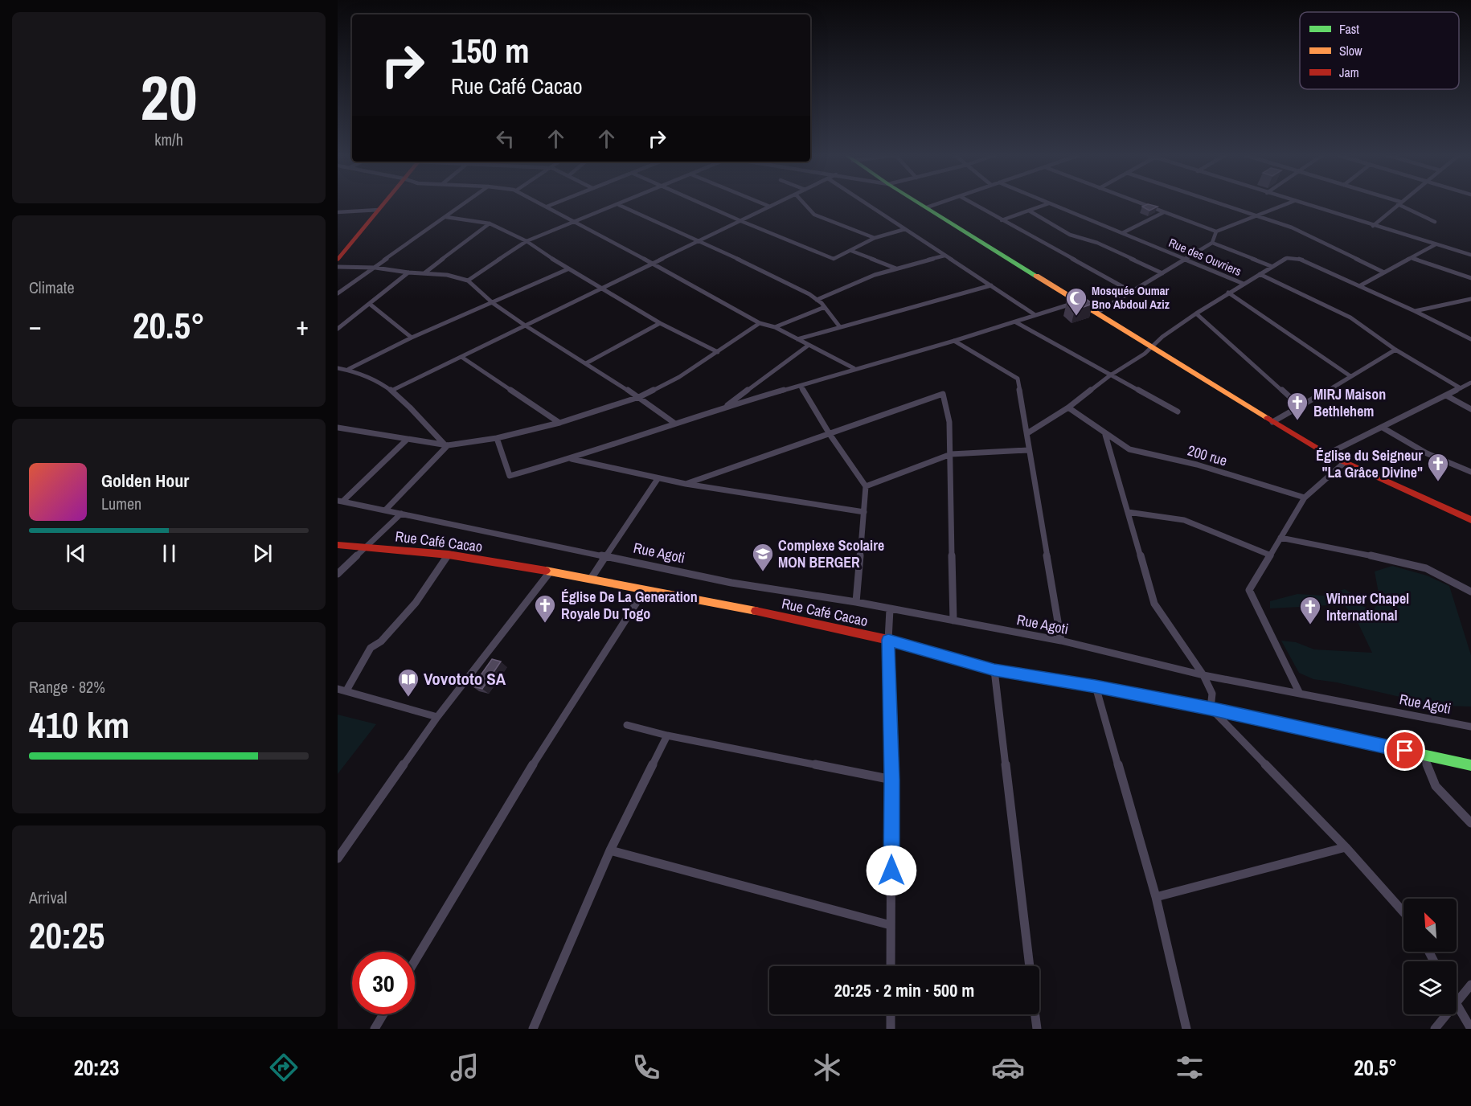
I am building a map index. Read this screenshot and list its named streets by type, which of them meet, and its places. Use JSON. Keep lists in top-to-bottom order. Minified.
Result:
{"streets":{"street":["Rue des Ouvriers","200 rue","Rue Café Cacao","Rue Agoti"]},"places":{"mosque":["Mosquée Oumar Bno Abdoul Aziz"],"church":["MIRJ Maison Bethlehem","Église du Seigneur \"La Grâce Divine\"","Église De La Generation Royale Du Togo","Winner Chapel International"],"school or university":["Complexe Scolaire MON BERGER"],"library":["Vovototo SA"]},"legend":["Fast","Slow","Jam"],"north":"top left","page":{"tile":[["20","km/h"],"Climate",["Range · 82%","410 km"],["Arrival","20:25"]],"turn":["150 m","Rue Café Cacao"],"heat":["−","20.5°","+"],"song":["Golden Hour","Lumen"],"limit":"30","trip":"20:25 · 2 min · 500 m","tabs":["20:23","20.5°"]}}
